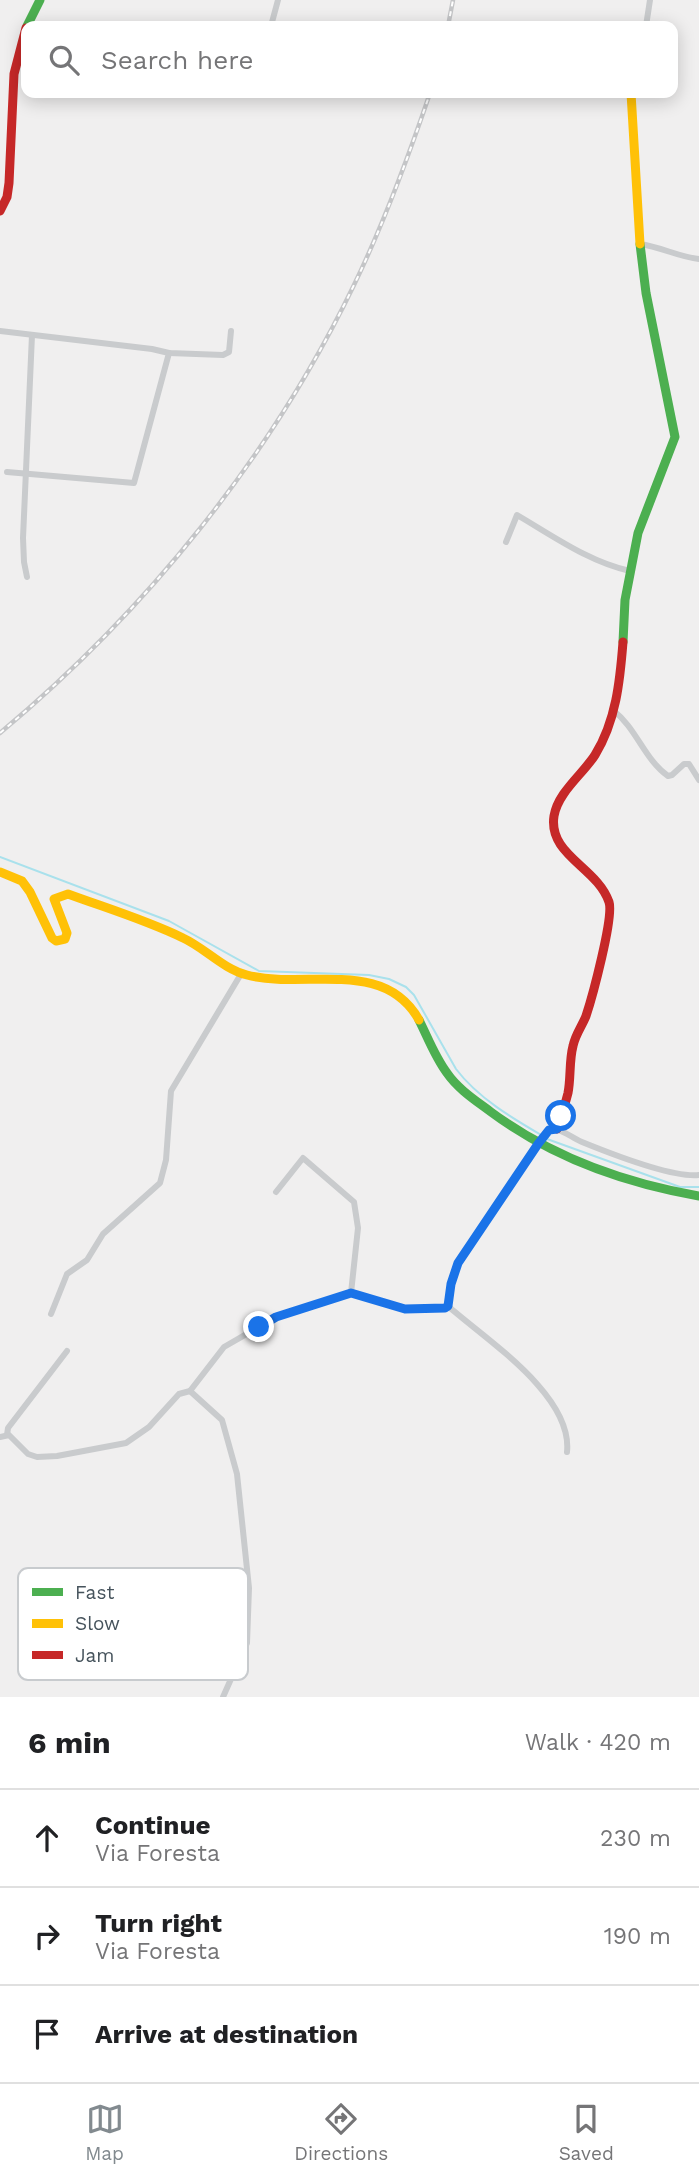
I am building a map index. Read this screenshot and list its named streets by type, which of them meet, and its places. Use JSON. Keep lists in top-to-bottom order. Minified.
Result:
{"legend":["Fast","Slow","Jam"],"page":{"search":"Search here","heading":["6 min","Walk · 420 m"],"list":[["Continue","Via Foresta","230 m"],["Turn right","Via Foresta","190 m"],"Arrive at destination"],"nav":["Map","Directions","Saved"]}}
